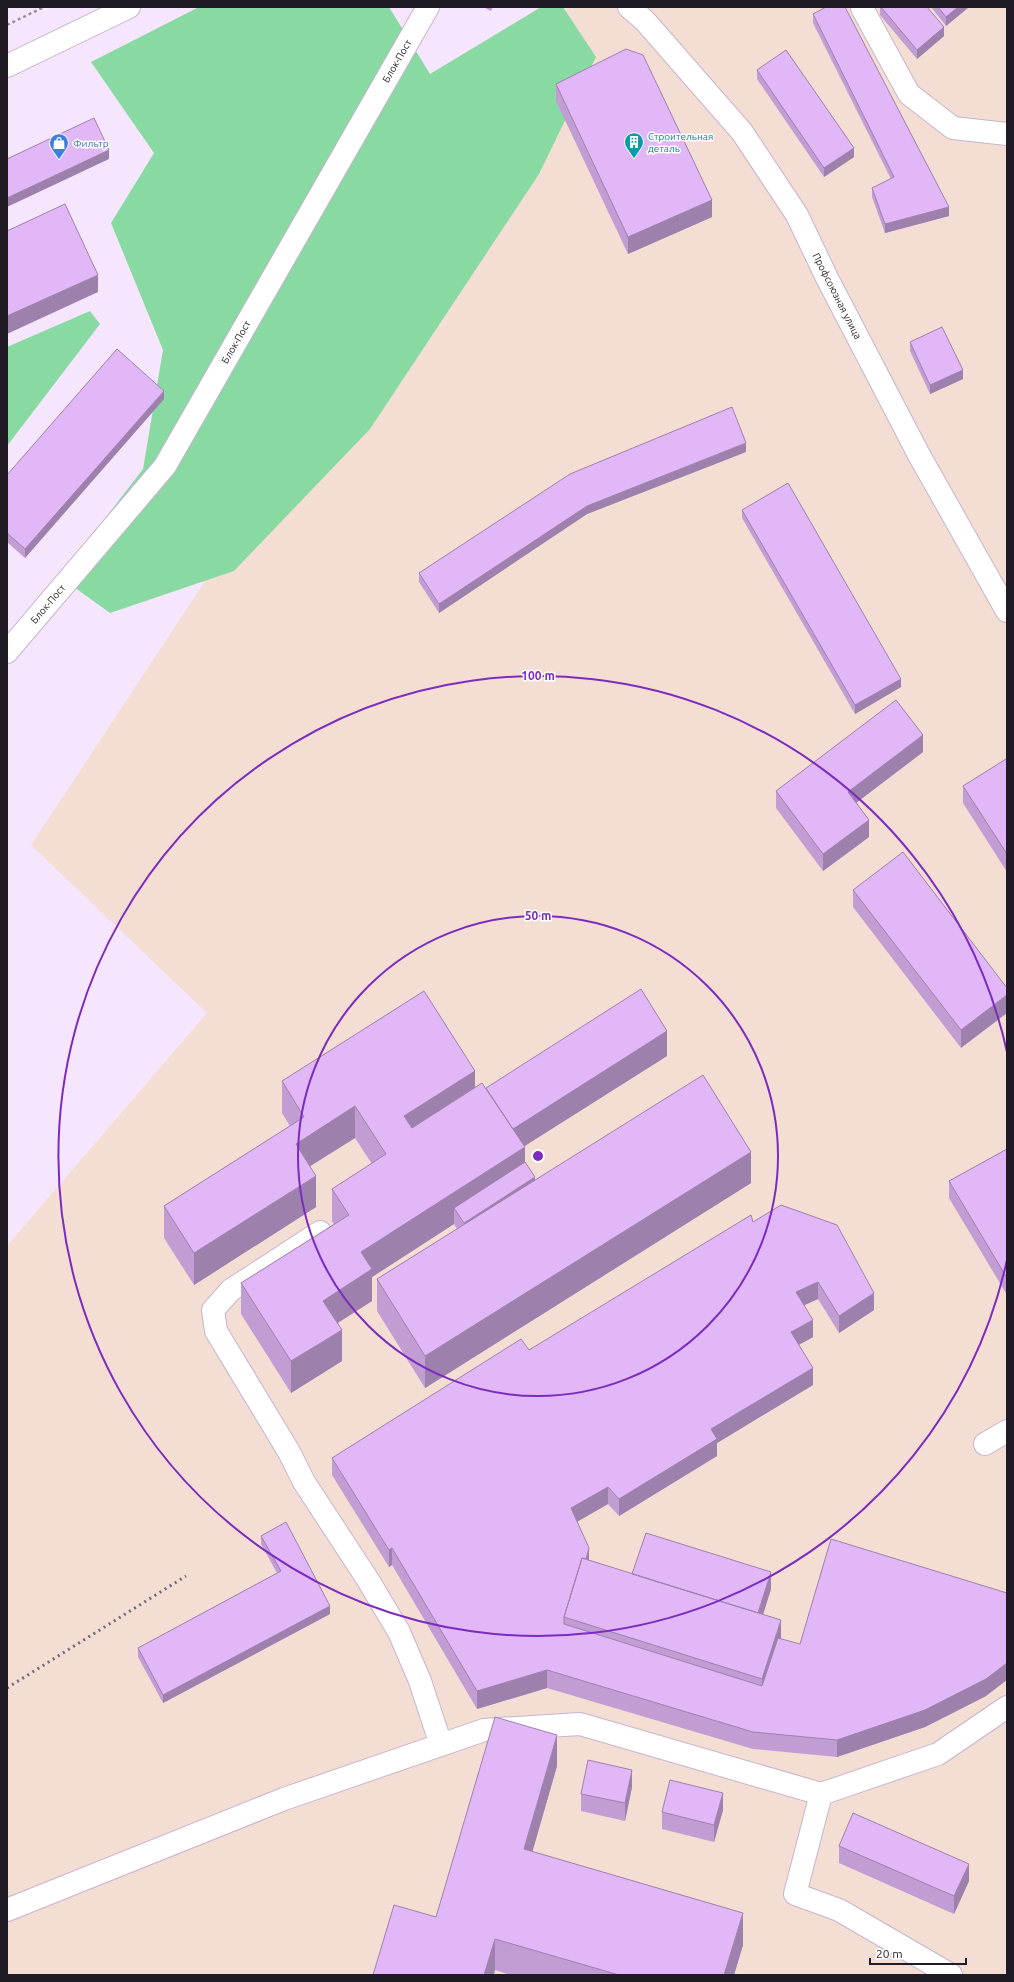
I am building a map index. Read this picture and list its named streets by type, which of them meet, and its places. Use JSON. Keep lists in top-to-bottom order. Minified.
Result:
{"streets":{"street":["Блок-Пост","Профсоюзная улица"]},"places":{"building":["Строительная деталь"],"shop":["Фильтр"]},"scale_bar":"20 m","rings":["100 m","50 m"]}
